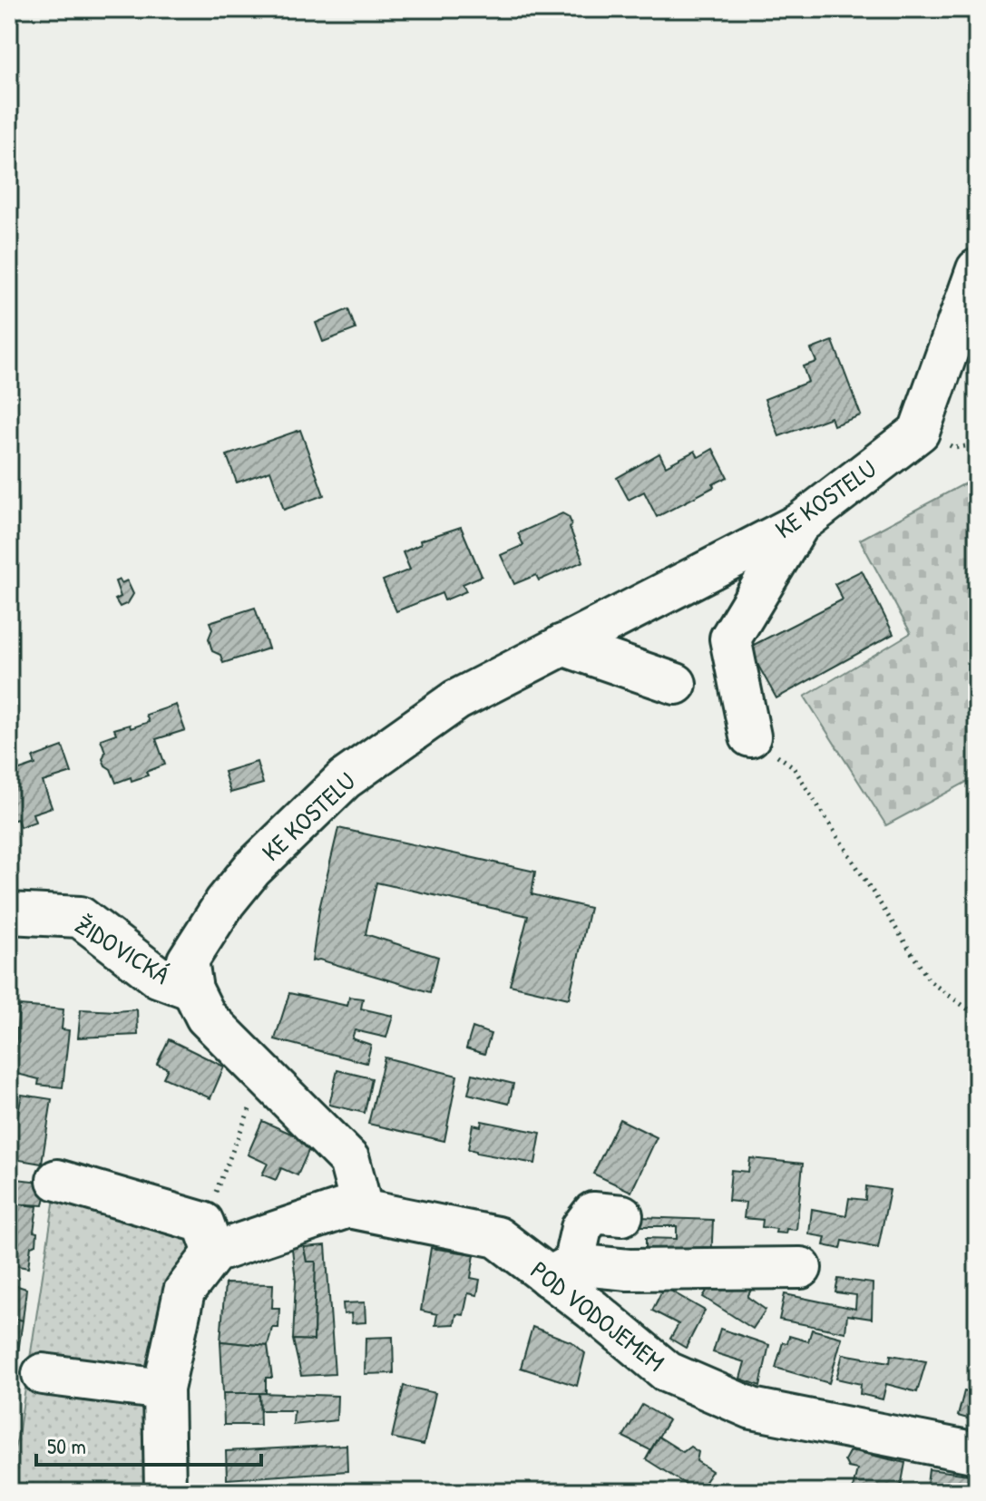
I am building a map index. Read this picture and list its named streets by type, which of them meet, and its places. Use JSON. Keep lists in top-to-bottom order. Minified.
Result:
{"streets":{"street":["KE KOSTELU","ŽIDOVICKÁ","POD VODOJEMEM"]},"crossings":[["KE KOSTELU","ŽIDOVICKÁ"],["KE KOSTELU","POD VODOJEMEM"]],"scale_bar":"50 m"}
